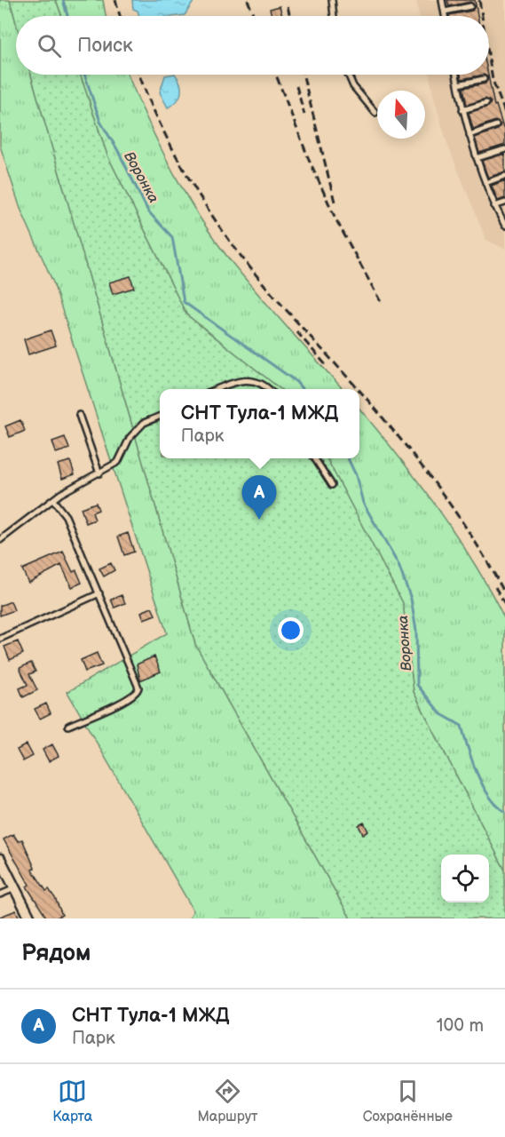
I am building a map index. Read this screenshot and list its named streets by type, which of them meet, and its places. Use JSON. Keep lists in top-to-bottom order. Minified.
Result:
{"water":["Воронка"],"north":"top","page":{"search":"Поиск","popup":["СНТ Тула-1 МЖД","Парк"],"pins":"A","heading":"Рядом","list":[{"mark":"A","name":"СНТ Тула-1 МЖД","note":"Парк","value":"100 m"}],"nav":["Карта","Маршрут","Сохранённые"]}}
